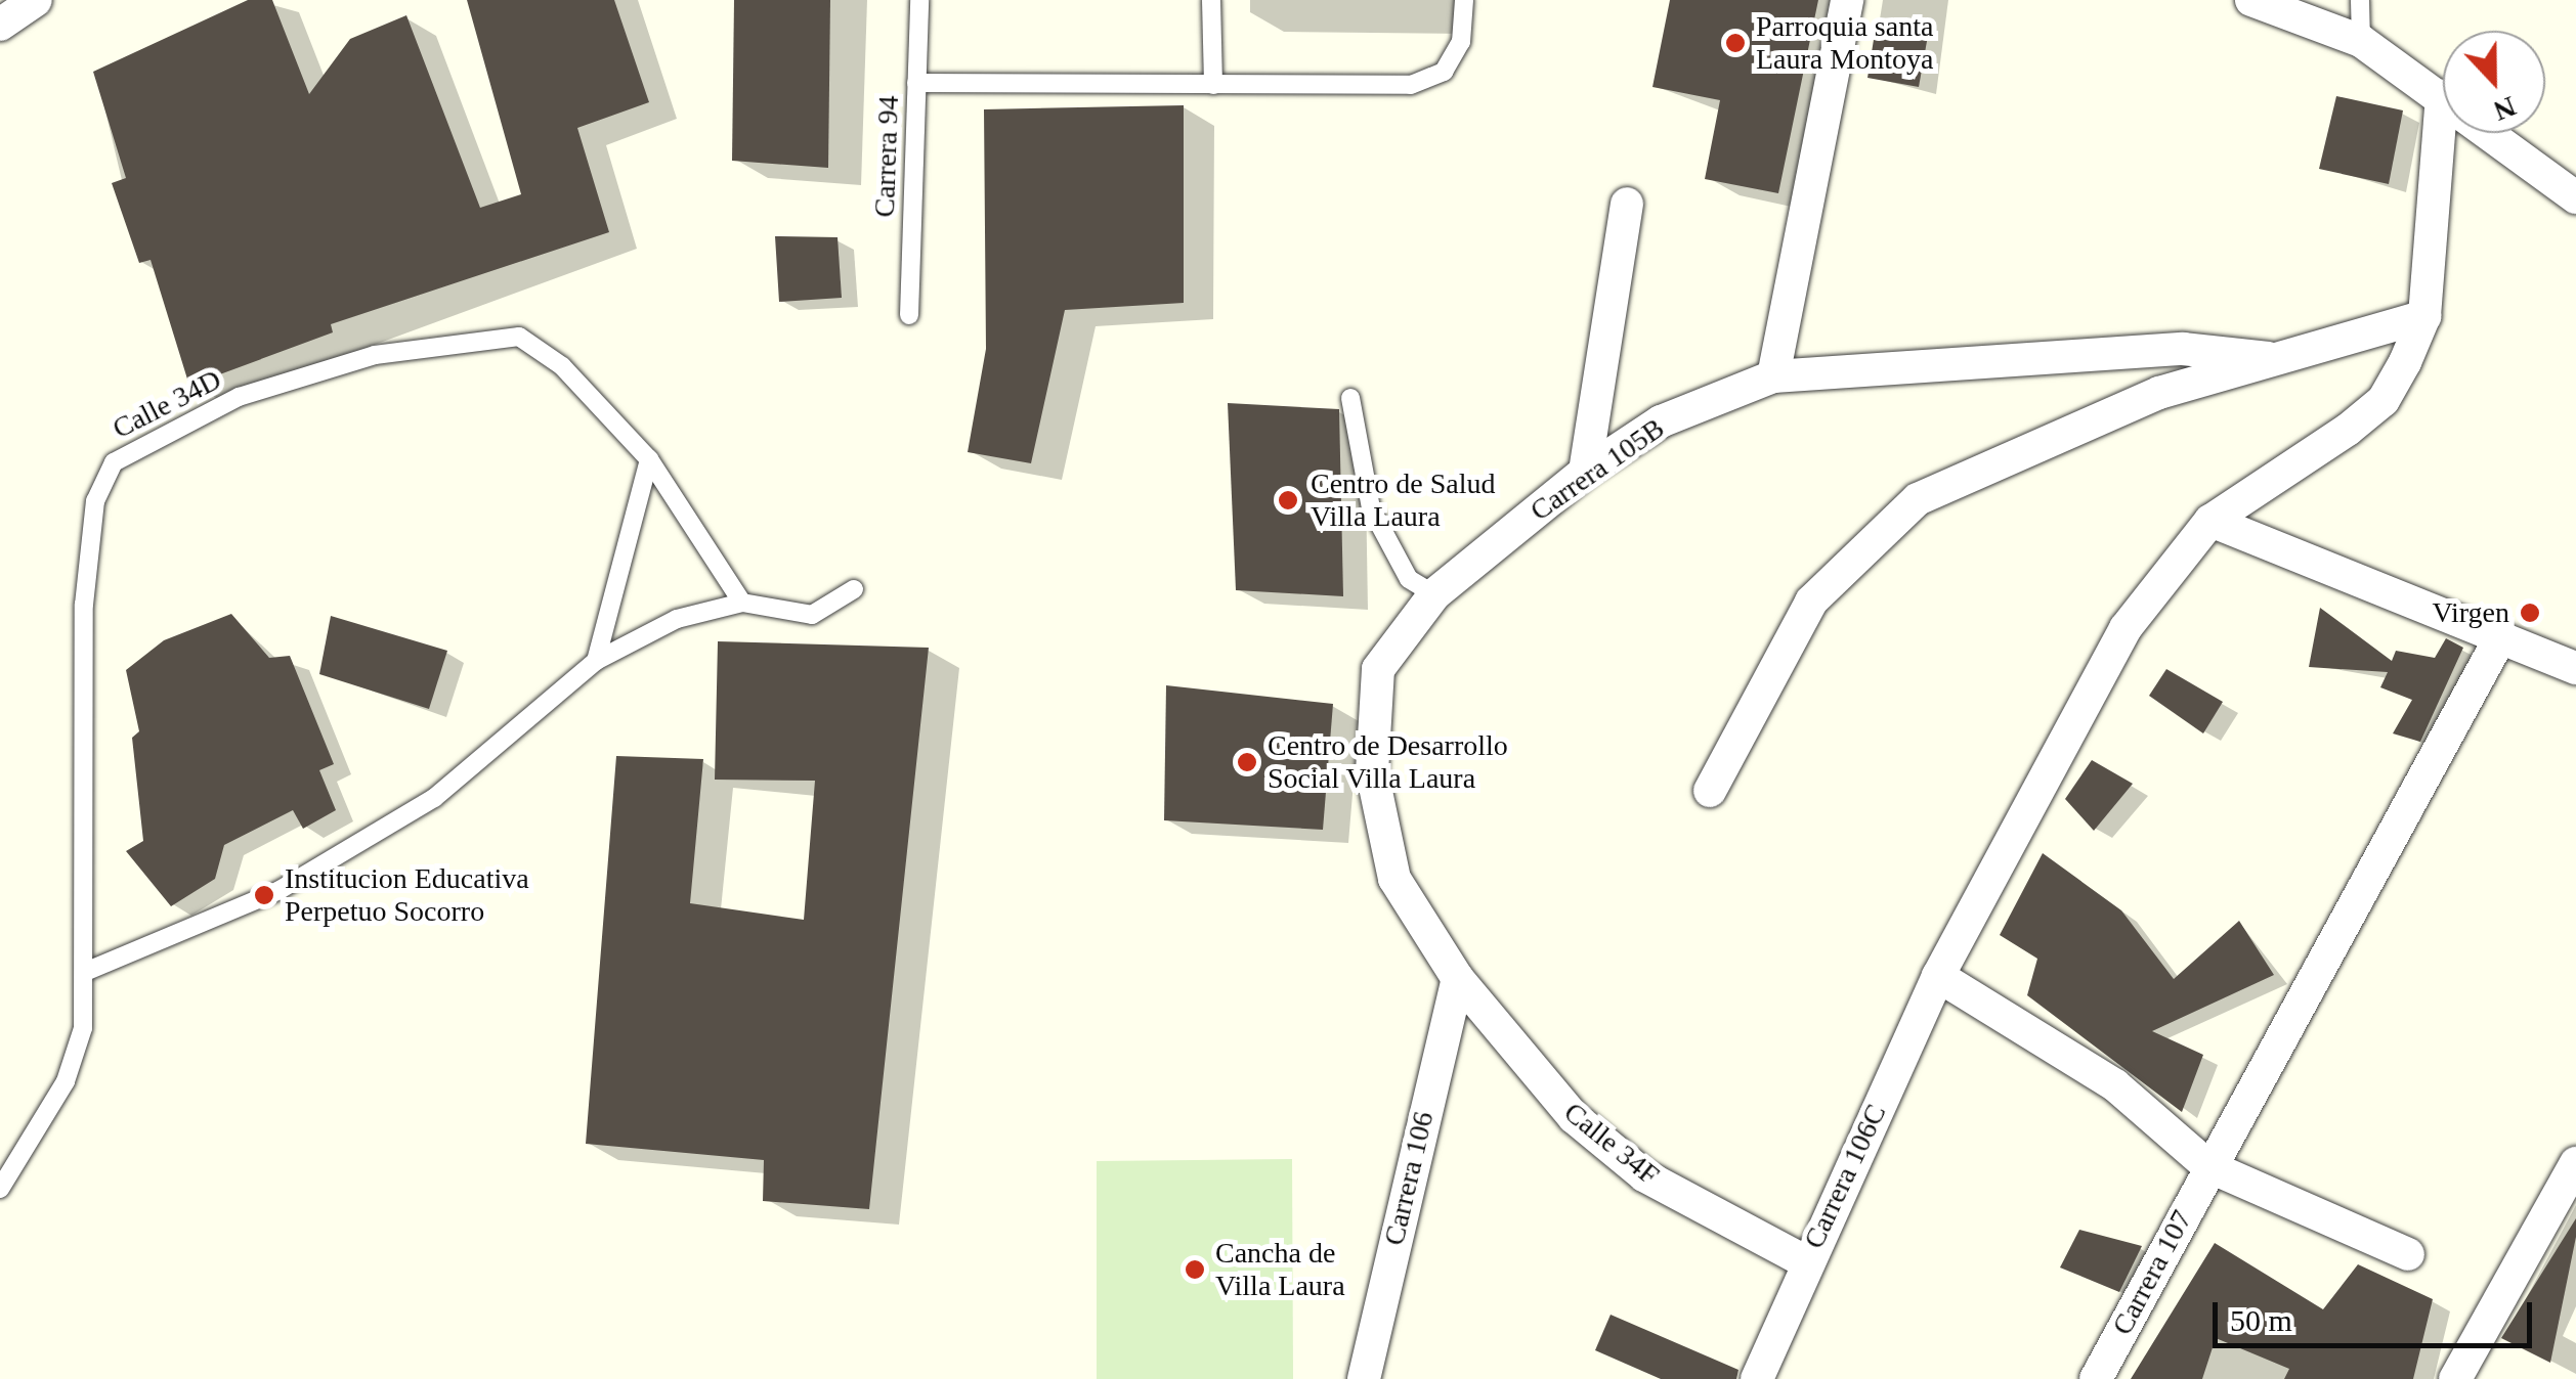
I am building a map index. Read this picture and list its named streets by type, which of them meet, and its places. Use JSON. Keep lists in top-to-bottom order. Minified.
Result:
{"streets":{"street":["Carrera 105B","Calle 34F","Carrera 106C","Carrera 106","Carrera 107"],"lane":["Carrera 94","Calle 34D"]},"crossings":[["Carrera 105B","Calle 34F"],["Carrera 105B","Carrera 106"],["Calle 34F","Carrera 106C"],["Calle 34F","Carrera 106"]],"places":["Parroquia santa Laura Montoya","Centro de Salud Villa Laura","Virgen","Centro de Desarrollo Social Villa Laura","Institucion Educativa Perpetuo Socorro","Cancha de Villa Laura"],"scale_bar":"50 m","north":"bottom"}
